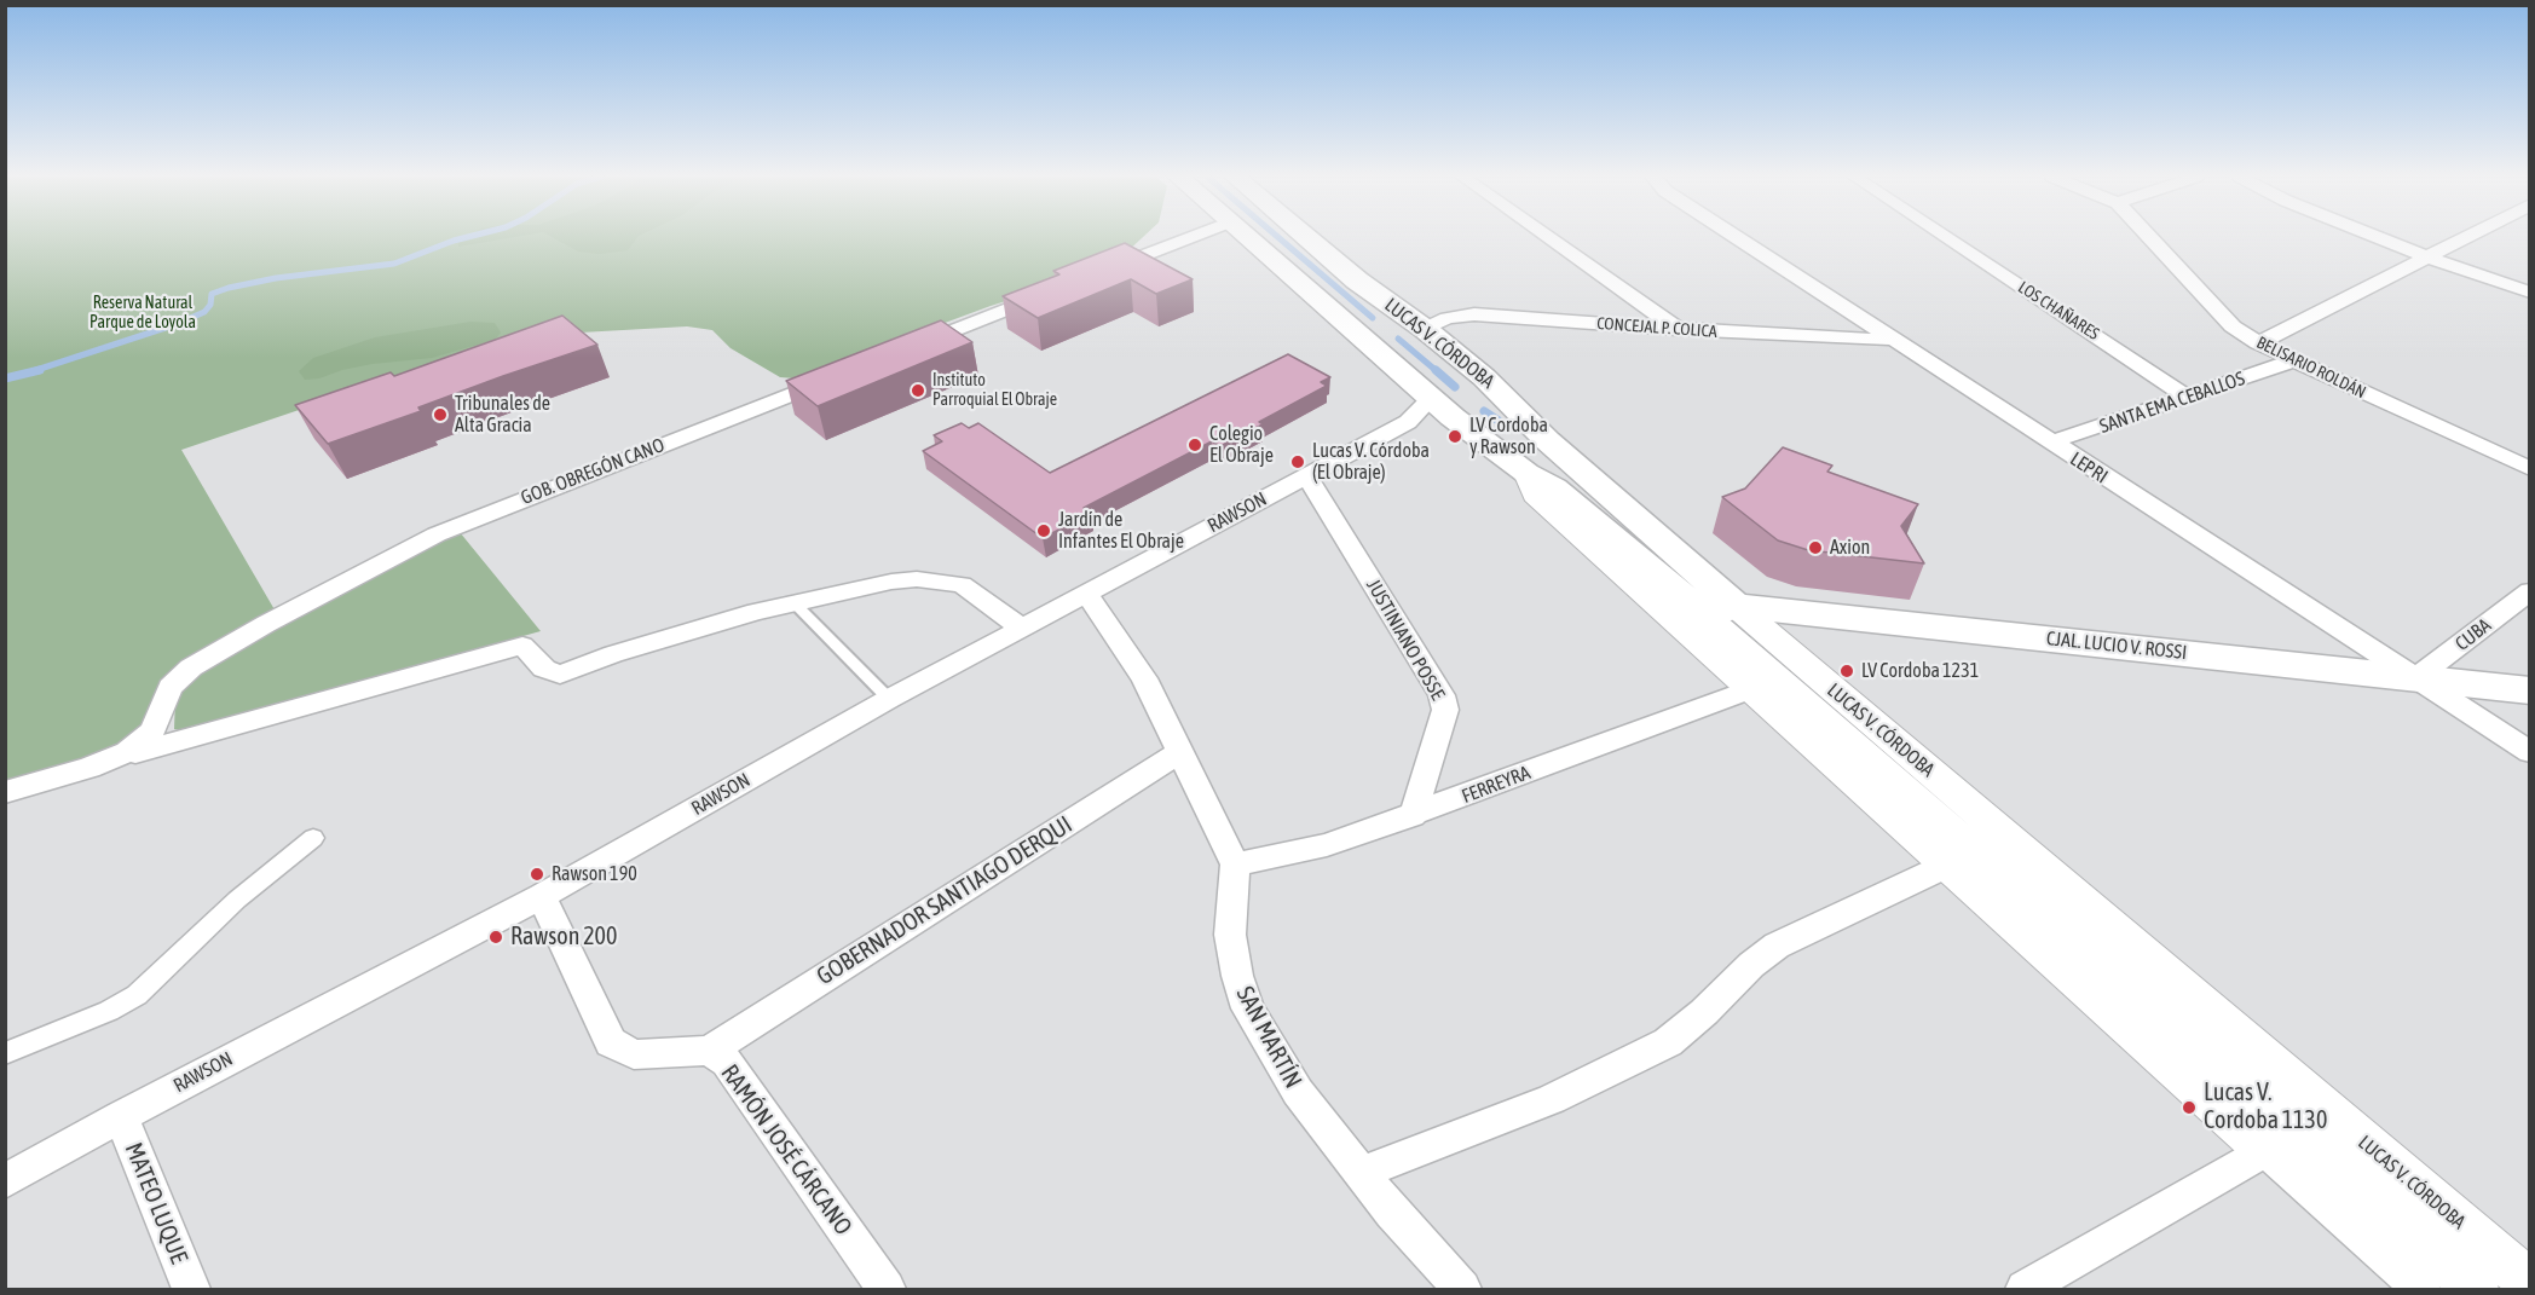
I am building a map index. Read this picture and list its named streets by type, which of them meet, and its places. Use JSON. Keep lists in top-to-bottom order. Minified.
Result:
{"streets":{"main road":["LUCAS V. CÓRDOBA","CJAL. LUCIO V. ROSSI"],"street":["LOS CHAÑARES","CONCEJAL P. COLICA","BELISARIO ROLDÁN","SANTA EMA CEBALLOS","LEPRI","GOB. OBREGÓN CANO","RAWSON","CUBA","JUSTINIANO POSSE","FERREYRA","GOBERNADOR SANTIAGO DERQUI","SAN MARTÍN","RAMÓN JOSÉ CÁRCANO","MATEO LUQUE"]},"crossings":[["LOS CHAÑARES","SANTA EMA CEBALLOS"],["CONCEJAL P. COLICA","LUCAS V. CÓRDOBA"],["CONCEJAL P. COLICA","LEPRI"],["LUCAS V. CÓRDOBA","RAWSON"],["LUCAS V. CÓRDOBA","CJAL. LUCIO V. ROSSI"],["LUCAS V. CÓRDOBA","FERREYRA"],["BELISARIO ROLDÁN","SANTA EMA CEBALLOS"],["SANTA EMA CEBALLOS","LEPRI"],["LEPRI","CUBA"],["LEPRI","CJAL. LUCIO V. ROSSI"],["RAWSON","JUSTINIANO POSSE"],["RAWSON","SAN MARTÍN"],["RAWSON","RAMÓN JOSÉ CÁRCANO"],["RAWSON","MATEO LUQUE"],["CUBA","CJAL. LUCIO V. ROSSI"],["JUSTINIANO POSSE","FERREYRA"],["FERREYRA","SAN MARTÍN"],["GOBERNADOR SANTIAGO DERQUI","SAN MARTÍN"],["GOBERNADOR SANTIAGO DERQUI","RAMÓN JOSÉ CÁRCANO"]],"parks":["Reserva Natural Parque de Loyola"],"places":["Instituto Parroquial El Obraje","Tribunales de Alta Gracia","LV Cordoba y Rawson","Colegio El Obraje","Lucas V. Córdoba (El Obraje)","Jardín de Infantes El Obraje","Axion","LV Cordoba 1231","Rawson 190","Rawson 200","Lucas V. Cordoba 1130"]}
